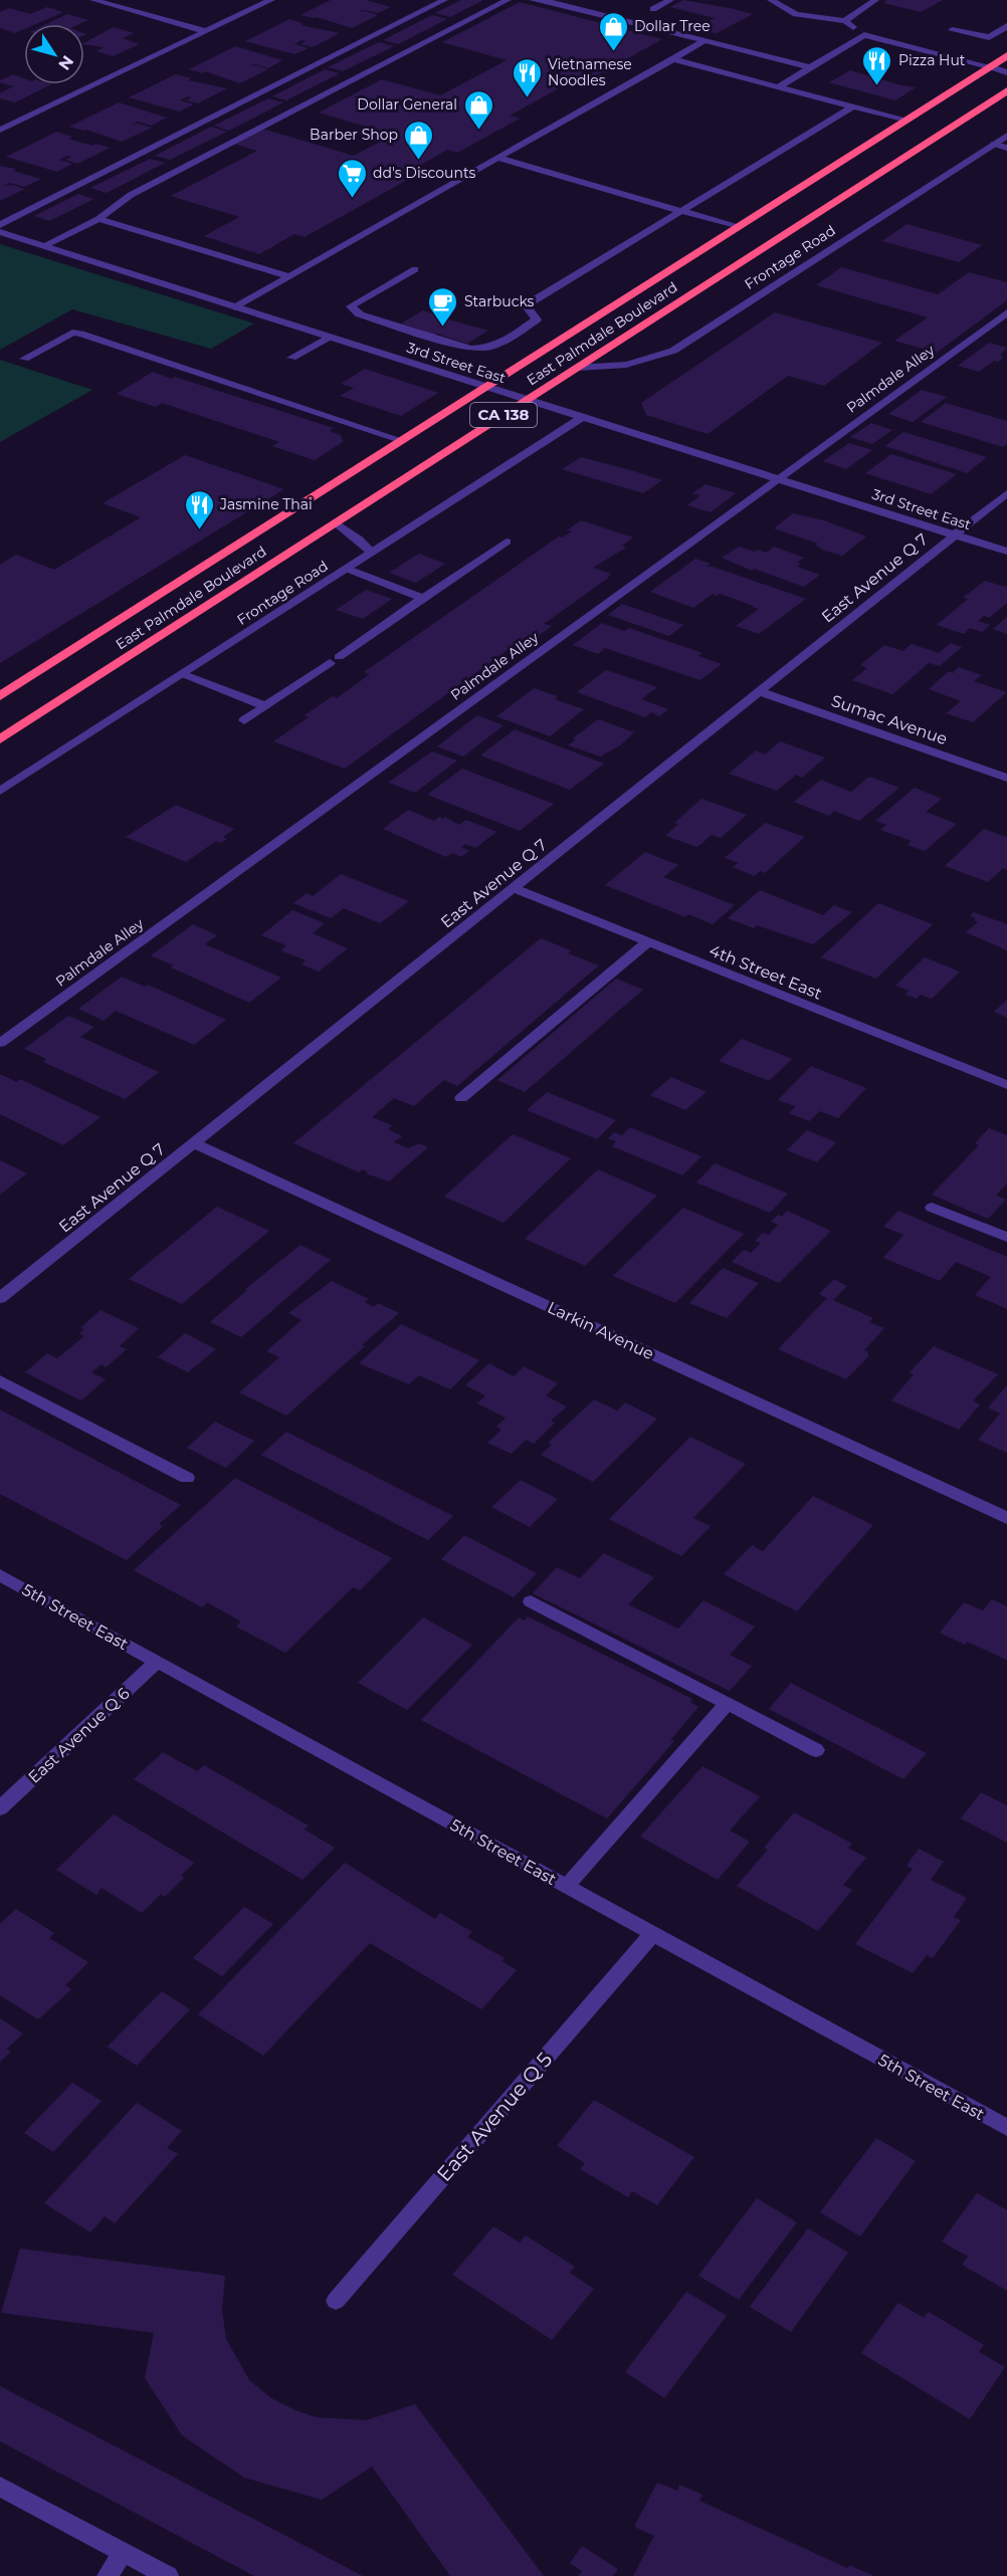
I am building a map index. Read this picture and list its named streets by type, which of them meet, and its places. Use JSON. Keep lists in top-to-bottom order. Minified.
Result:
{"streets":{"highway":["East Palmdale Boulevard","CA 138"],"street":["Frontage Road","3rd Street East","Palmdale Alley","East Avenue Q 7","Sumac Avenue","4th Street East","Larkin Avenue","5th Street East","East Avenue Q 6","East Avenue Q 5"]},"crossings":[["Frontage Road","East Palmdale Boulevard"],["Frontage Road","3rd Street East"],["East Palmdale Boulevard","3rd Street East"],["3rd Street East","Palmdale Alley"],["3rd Street East","East Avenue Q 7"],["East Avenue Q 7","Sumac Avenue"],["East Avenue Q 7","4th Street East"],["East Avenue Q 7","Larkin Avenue"],["5th Street East","East Avenue Q 6"],["5th Street East","East Avenue Q 5"]],"places":{"shop":["Dollar Tree","Dollar General","Barber Shop"],"restaurant":["Pizza Hut","Vietnamese Noodles","Jasmine Thai"],"supermarket":["dd's Discounts"],"cafe":["Starbucks"]},"north":"bottom right"}
